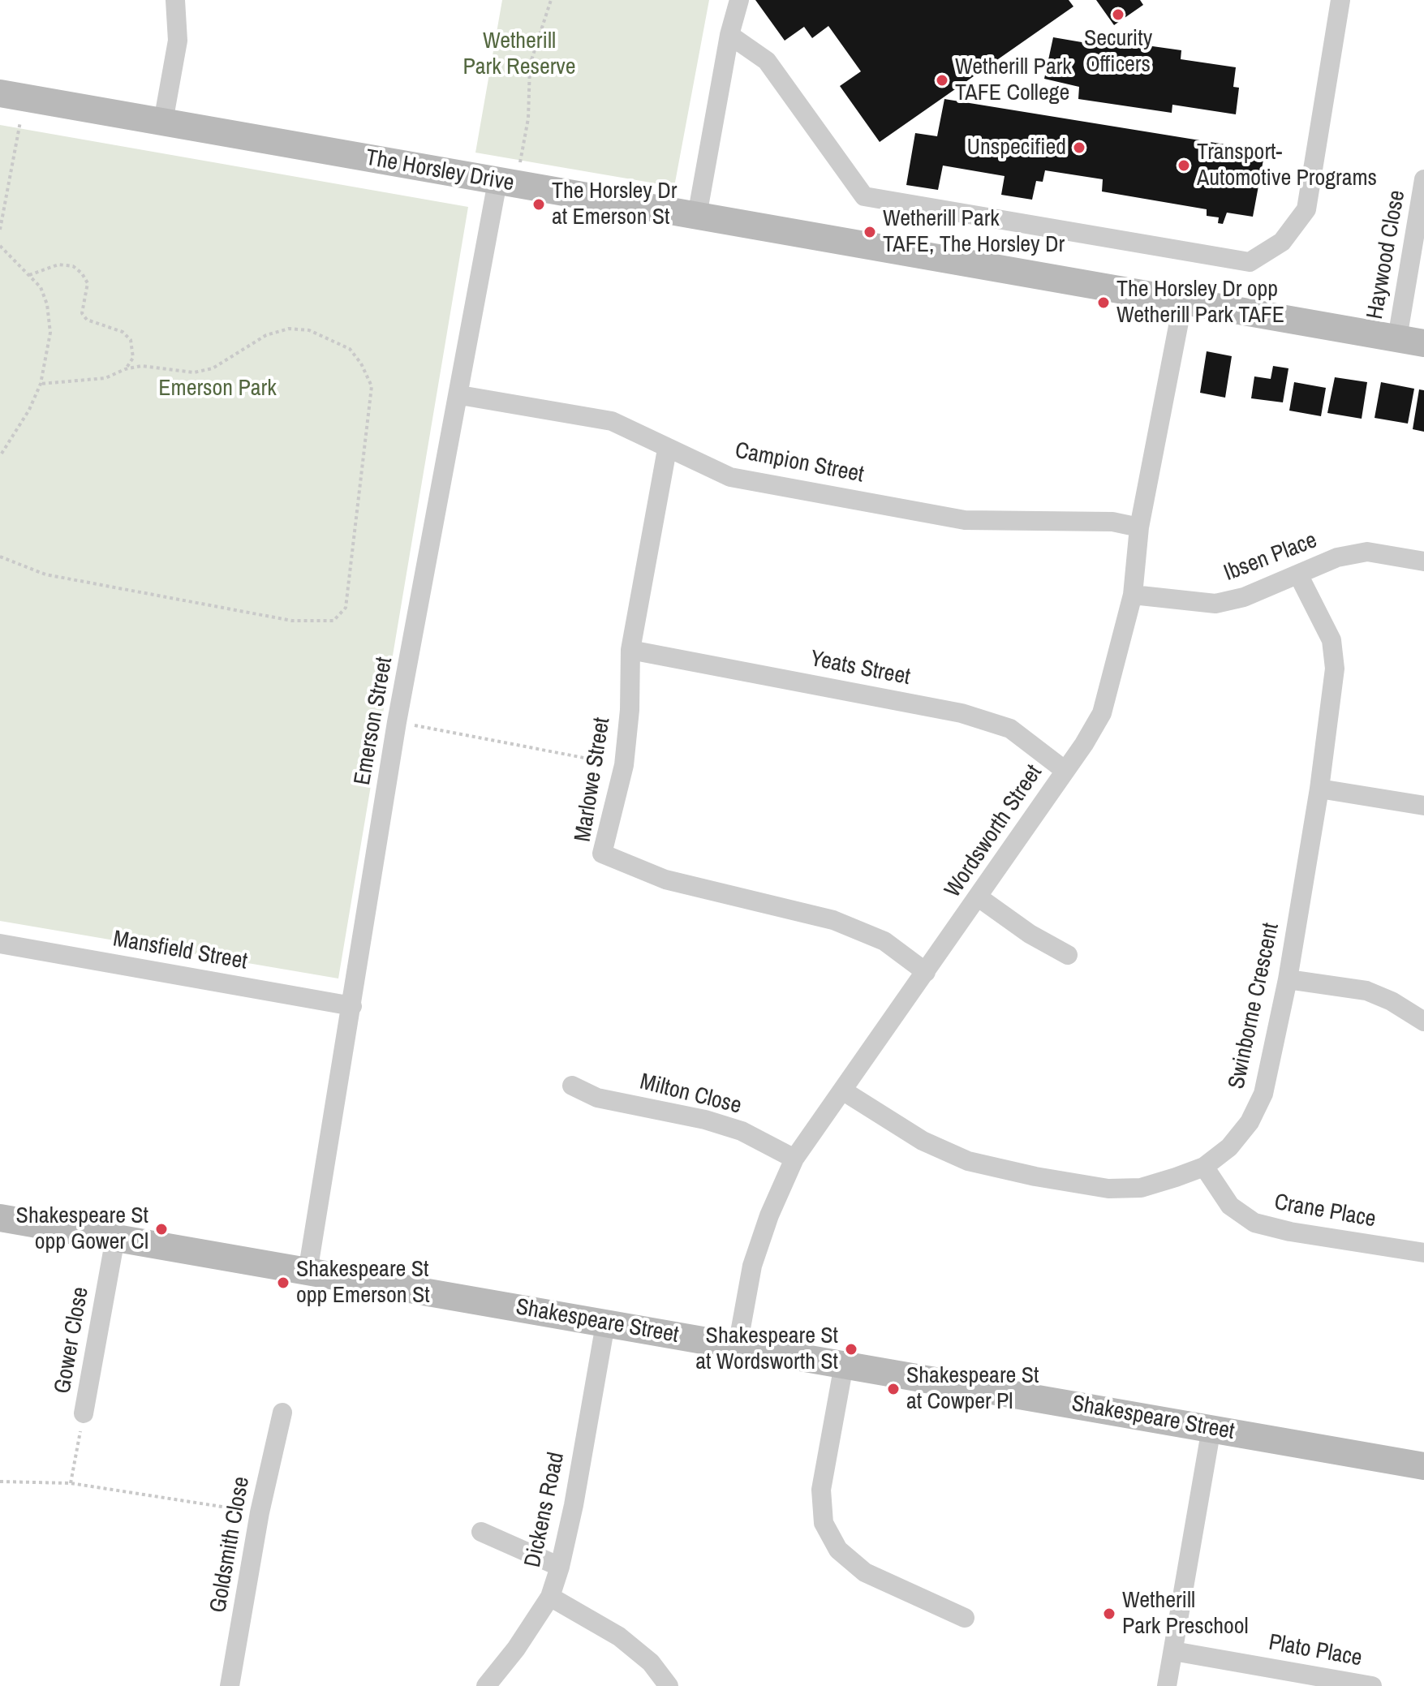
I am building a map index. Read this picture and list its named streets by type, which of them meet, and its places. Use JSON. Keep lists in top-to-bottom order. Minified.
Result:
{"streets":{"street":["The Horsley Drive","Haywood Close","Campion Street","Ibsen Place","Yeats Street","Emerson Street","Marlowe Street","Wordsworth Street","Mansfield Street","Swinborne Crescent","Milton Close","Crane Place","Shakespeare Street","Gower Close","Dickens Road","Goldsmith Close","Plato Place"]},"crossings":[["The Horsley Drive","Haywood Close"],["The Horsley Drive","Emerson Street"],["The Horsley Drive","Wordsworth Street"],["Campion Street","Emerson Street"],["Campion Street","Marlowe Street"],["Campion Street","Wordsworth Street"],["Ibsen Place","Wordsworth Street"],["Ibsen Place","Swinborne Crescent"],["Yeats Street","Marlowe Street"],["Yeats Street","Wordsworth Street"],["Emerson Street","Mansfield Street"],["Emerson Street","Shakespeare Street"],["Marlowe Street","Wordsworth Street"],["Wordsworth Street","Swinborne Crescent"],["Wordsworth Street","Milton Close"],["Wordsworth Street","Shakespeare Street"],["Swinborne Crescent","Crane Place"],["Shakespeare Street","Gower Close"],["Shakespeare Street","Dickens Road"]],"parks":["Wetherill Park Reserve","Emerson Park"],"places":["Security Officers","Wetherill Park TAFE College","Unspecified","Transport- Automotive Programs","The Horsley Dr at Emerson St","Wetherill Park TAFE, The Horsley Dr","The Horsley Dr opp Wetherill Park TAFE","Shakespeare St opp Gower Cl","Shakespeare St opp Emerson St","Shakespeare St at Wordsworth St","Shakespeare St at Cowper Pl","Wetherill Park Preschool"]}
